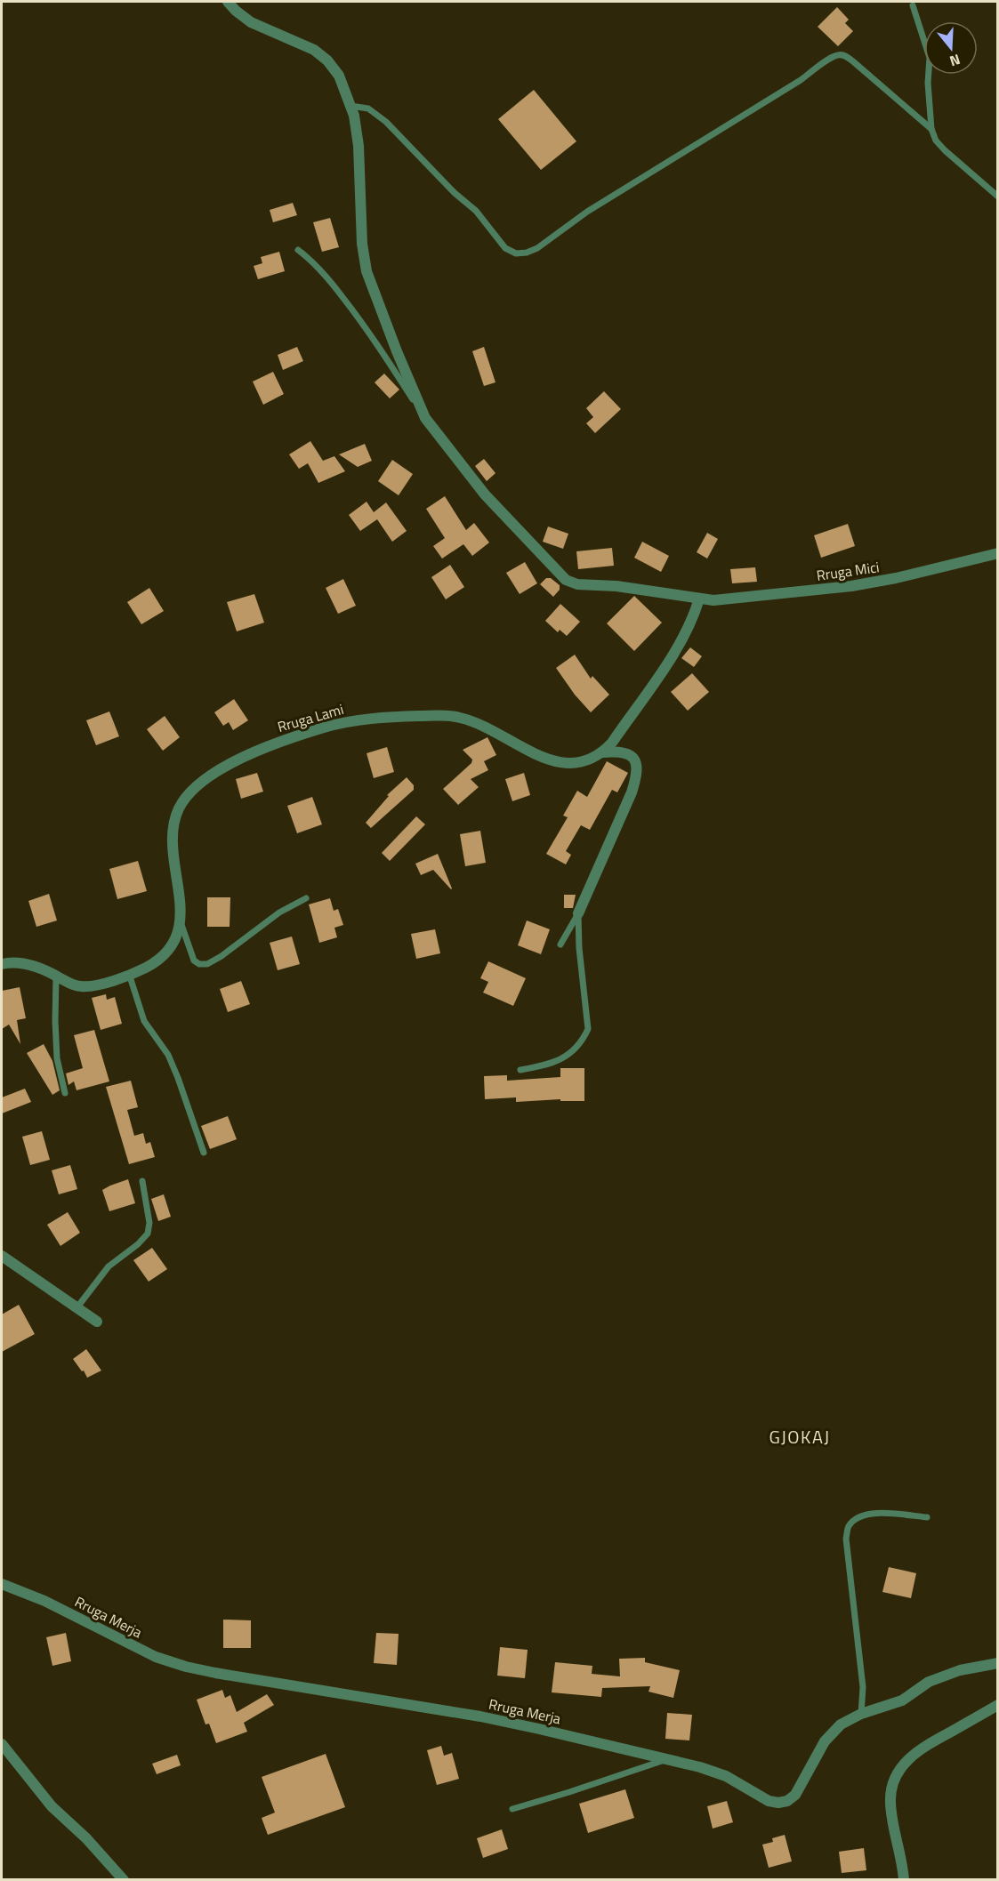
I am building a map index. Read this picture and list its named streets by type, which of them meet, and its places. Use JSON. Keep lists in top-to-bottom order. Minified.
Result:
{"streets":{"street":["Rruga Mici","Rruga Lami","Rruga Merja"]},"crossings":[["Rruga Mici","Rruga Lami"]],"districts":["GJOKAJ"],"north":"bottom"}
